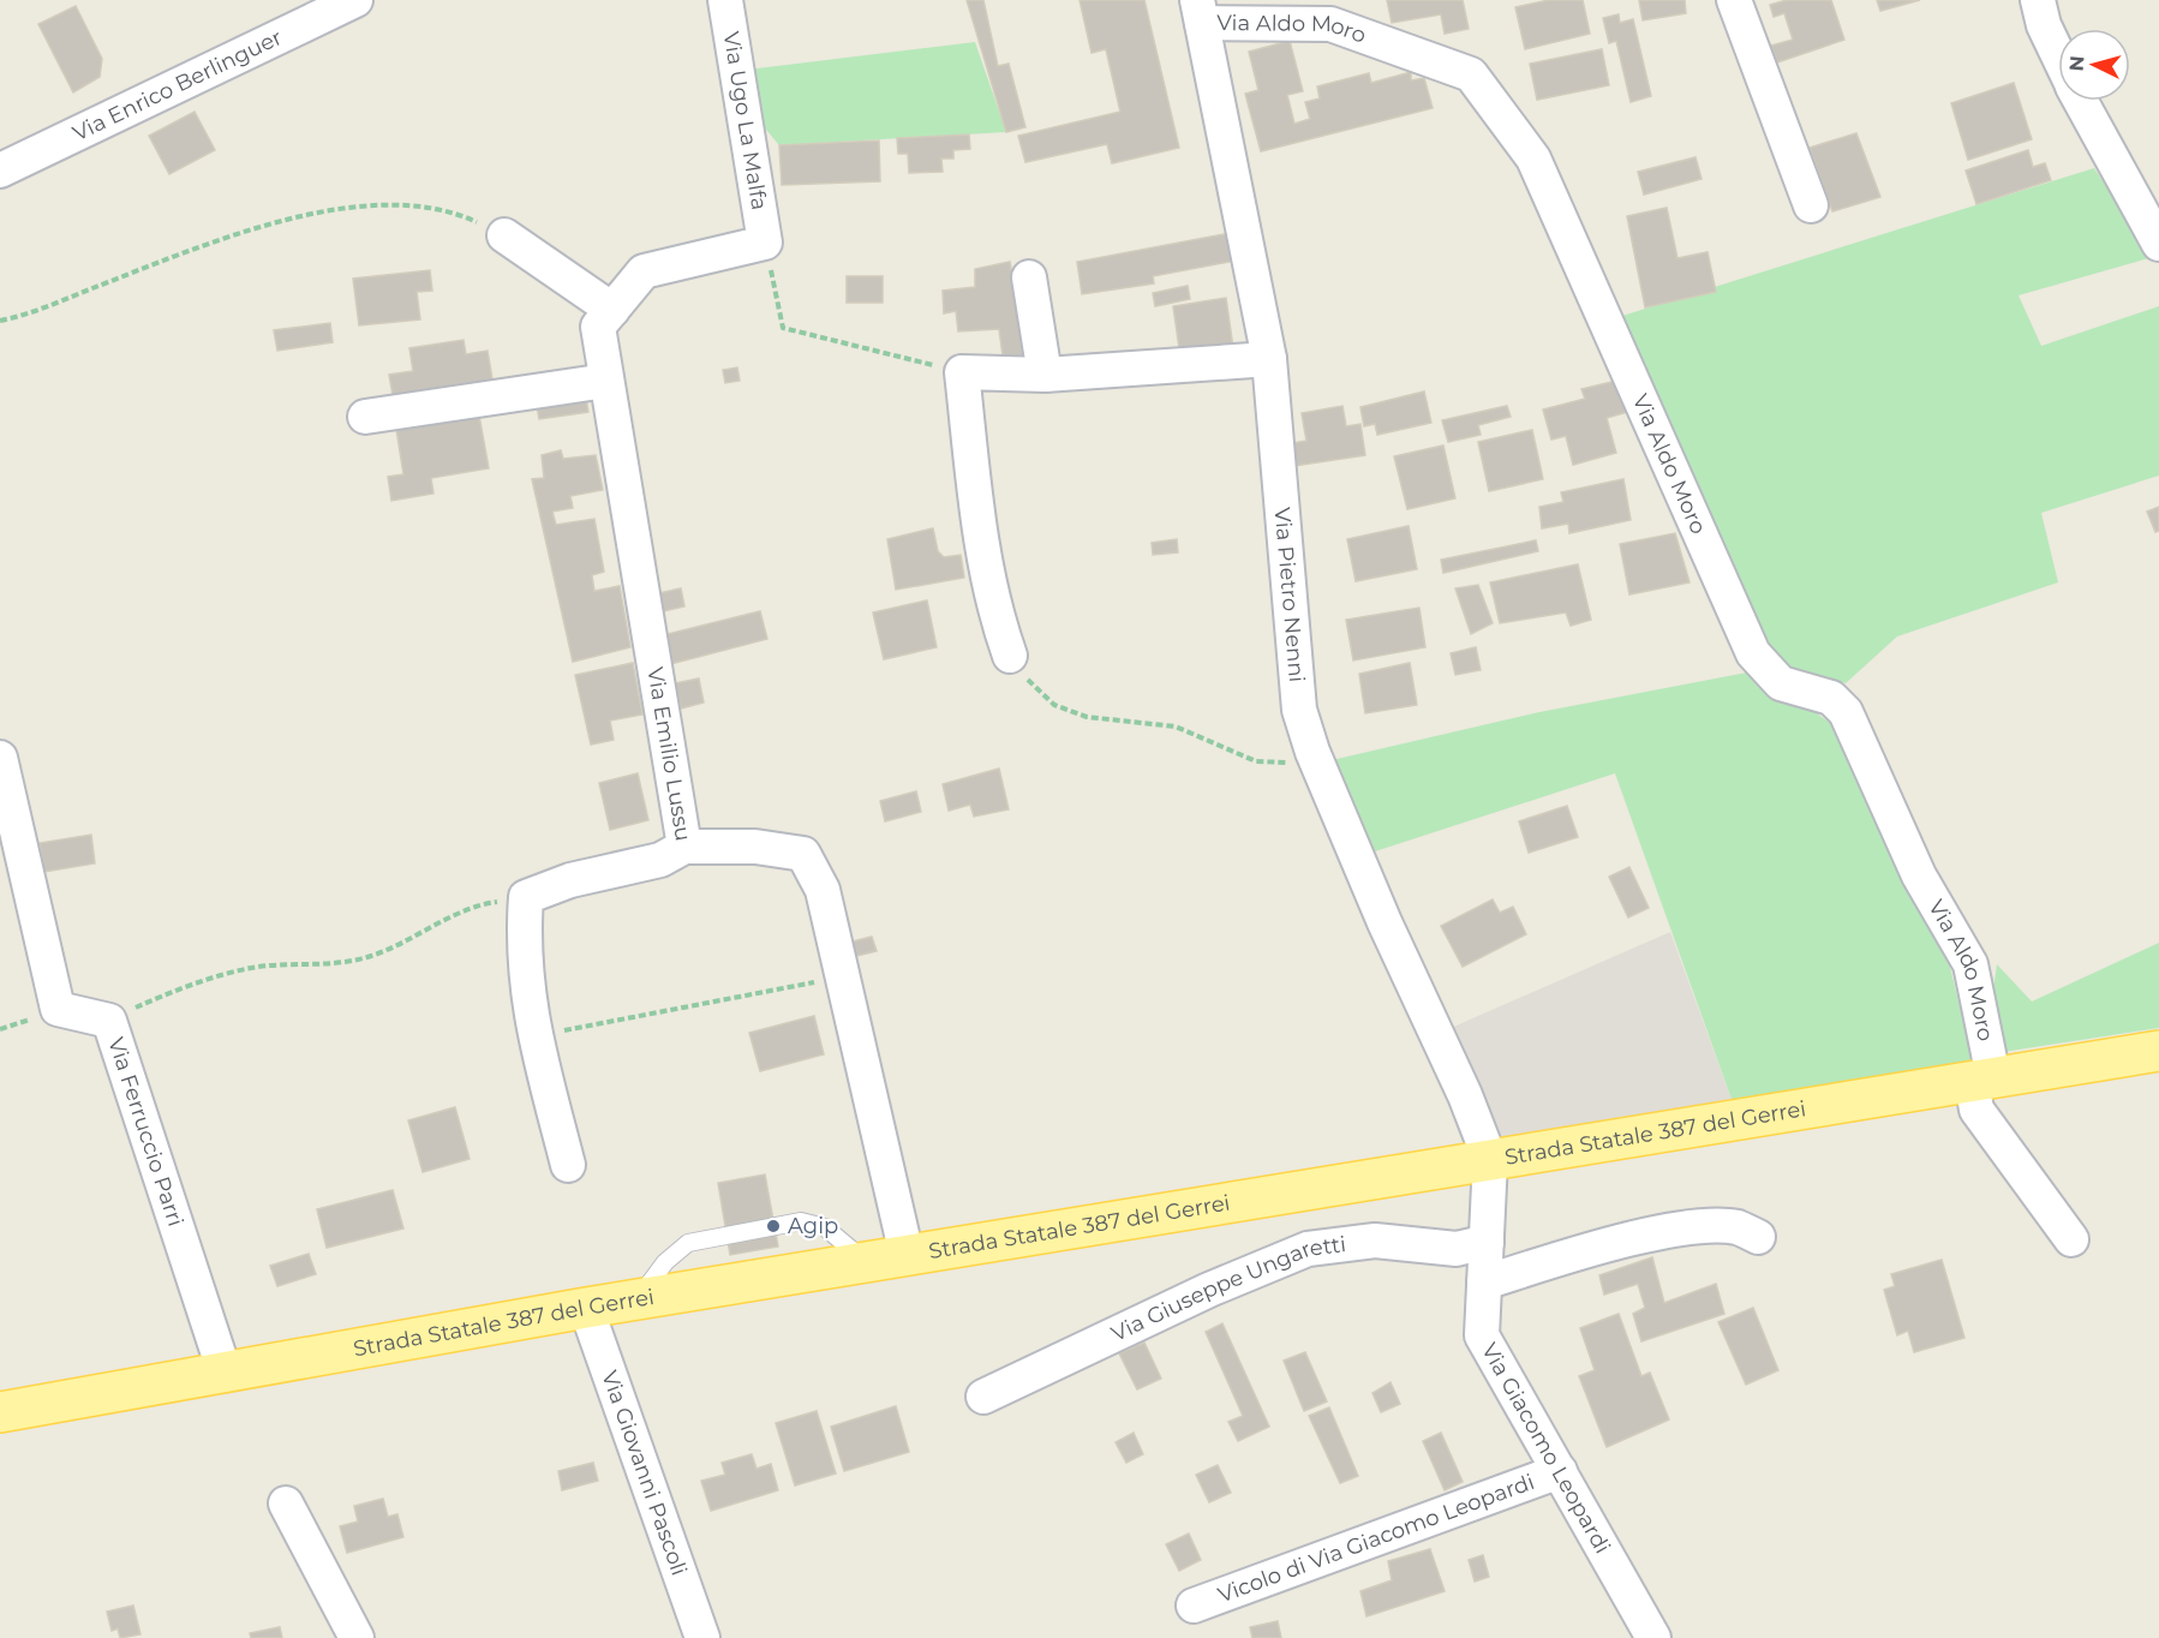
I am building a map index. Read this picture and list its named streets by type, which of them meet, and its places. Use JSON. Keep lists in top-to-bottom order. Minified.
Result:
{"streets":{"main road":["Strada Statale 387 del Gerrei"],"street":["Via Aldo Moro","Via Enrico Berlinguer","Via Ugo La Malfa","Via Pietro Nenni","Via Emilio Lussu","Via Ferruccio Parri","Via Giuseppe Ungaretti","Via Giacomo Leopardi","Via Giovanni Pascoli","Vicolo di Via Giacomo Leopardi"]},"crossings":[["Via Aldo Moro","Via Pietro Nenni"],["Via Aldo Moro","Strada Statale 387 del Gerrei"],["Via Ugo La Malfa","Via Emilio Lussu"],["Via Pietro Nenni","Strada Statale 387 del Gerrei"],["Via Pietro Nenni","Via Giacomo Leopardi"],["Via Emilio Lussu","Strada Statale 387 del Gerrei"],["Via Ferruccio Parri","Strada Statale 387 del Gerrei"],["Strada Statale 387 del Gerrei","Via Giacomo Leopardi"],["Strada Statale 387 del Gerrei","Via Giovanni Pascoli"],["Via Giuseppe Ungaretti","Via Giacomo Leopardi"],["Via Giacomo Leopardi","Vicolo di Via Giacomo Leopardi"]],"places":["Agip"],"north":"left"}
